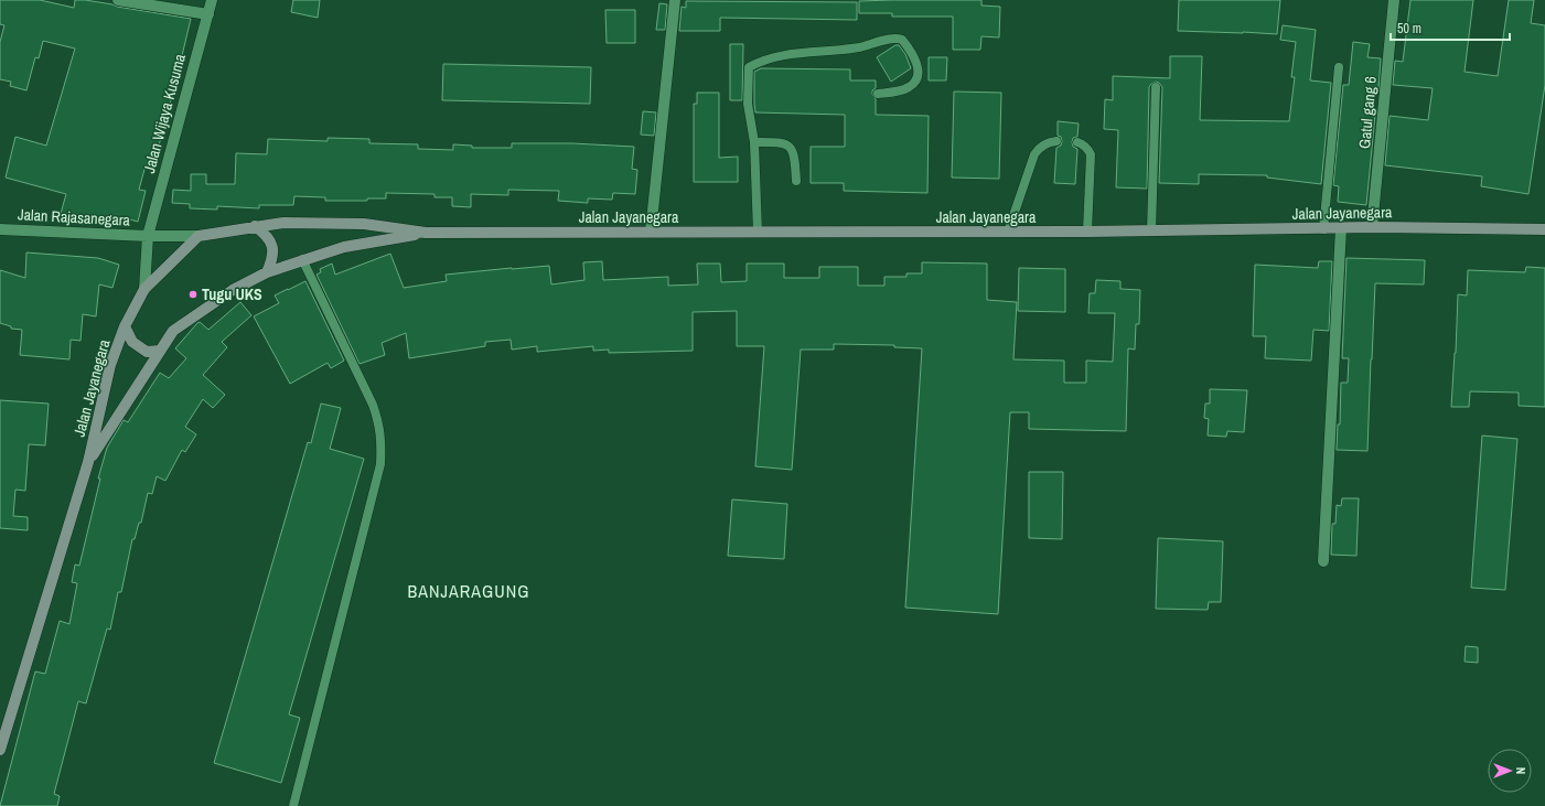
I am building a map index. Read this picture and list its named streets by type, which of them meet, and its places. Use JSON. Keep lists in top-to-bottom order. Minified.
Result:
{"streets":{"main road":["Jalan Jayanegara"],"street":["Gatul gang 6","Jalan Wijaya Kusuma","Jalan Rajasanegara"]},"crossings":[["Gatul gang 6","Jalan Jayanegara"],["Jalan Wijaya Kusuma","Jalan Jayanegara"],["Jalan Wijaya Kusuma","Jalan Rajasanegara"],["Jalan Jayanegara","Jalan Rajasanegara"]],"districts":["BANJARAGUNG"],"places":["Tugu UKS"],"scale_bar":"50 m","north":"right"}
